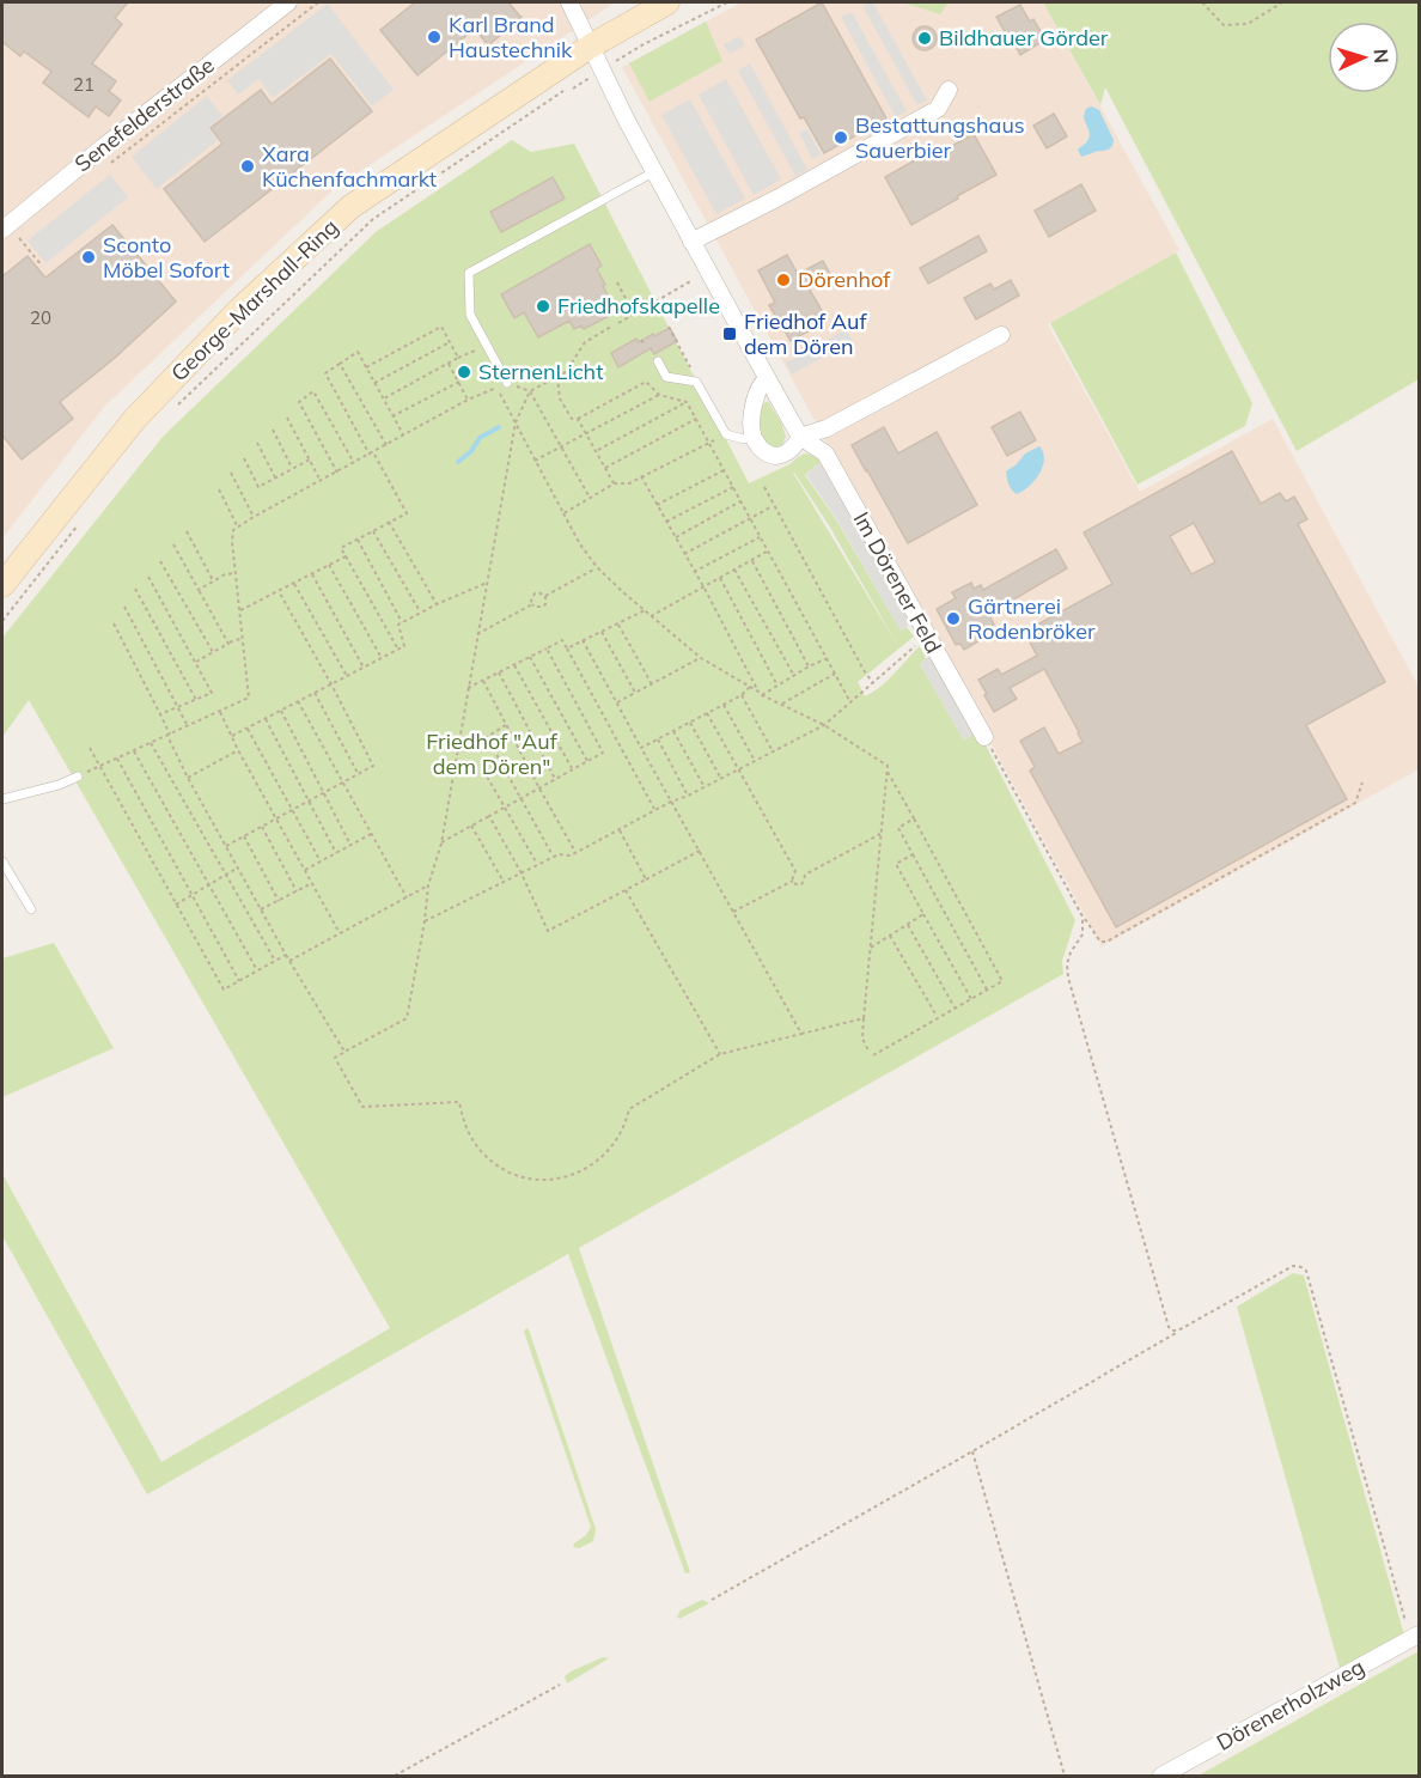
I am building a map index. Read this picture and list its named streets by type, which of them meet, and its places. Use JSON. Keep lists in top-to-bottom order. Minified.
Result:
{"streets":{"main road":["George-Marshall-Ring"],"street":["Senefelderstraße","Im Dörener Feld","Dörenerholzweg"]},"crossings":[["George-Marshall-Ring","Im Dörener Feld"]],"parks":["Friedhof \"Auf dem Dören\""],"places":{"other":["Karl Brand Haustechnik","Bildhauer Görder","Bestattungshaus Sauerbier","Xara Küchenfachmarkt","Sconto Möbel Sofort","Dörenhof","Friedhofskapelle","SternenLicht","Gärtnerei Rodenbröker"],"transit":["Friedhof Auf dem Dören"]},"house_numbers":["21","20"],"north":"right"}
